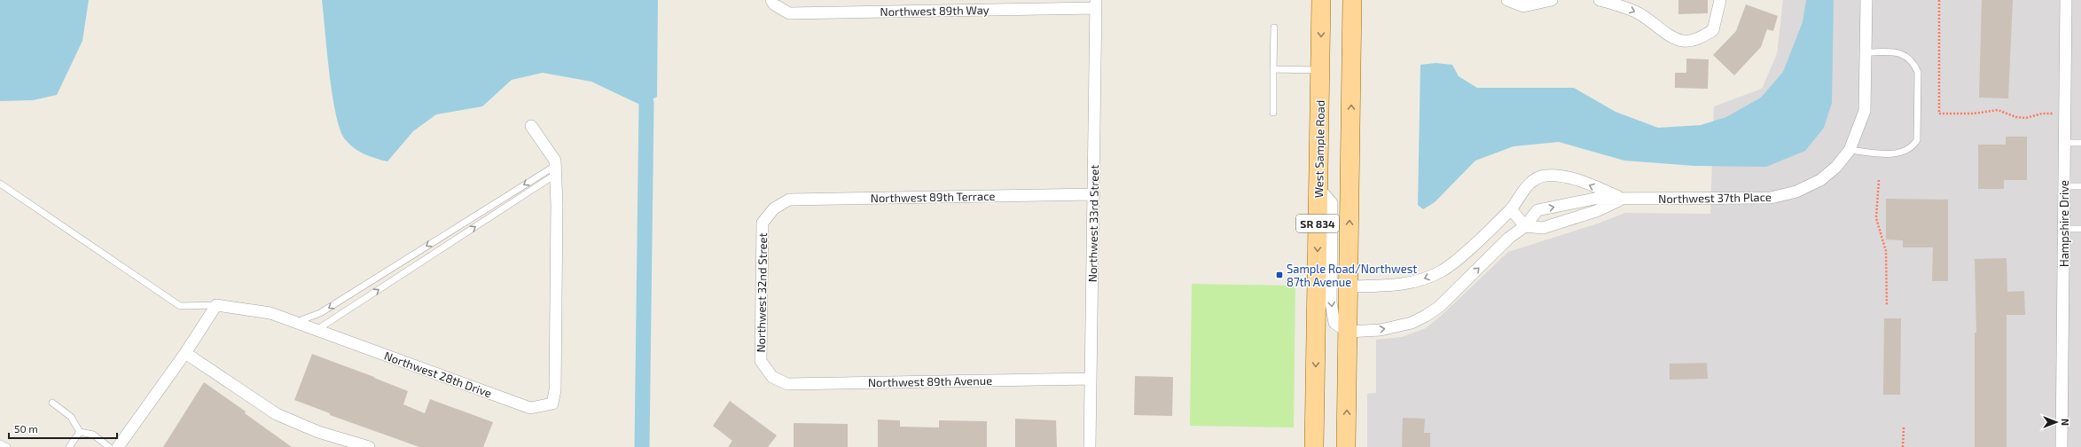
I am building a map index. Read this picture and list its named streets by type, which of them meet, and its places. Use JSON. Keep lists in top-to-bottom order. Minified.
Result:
{"streets":{"main road":["West Sample Road","SR 834"],"street":["Northwest 89th Way","Northwest 89th Terrace","Northwest 37th Place","Northwest 33rd Street","Hampshire Drive","Northwest 32nd Street","Northwest 28th Drive","Northwest 89th Avenue"]},"crossings":[["Northwest 89th Way","Northwest 33rd Street"],["Northwest 89th Terrace","Northwest 33rd Street"],["Northwest 89th Terrace","Northwest 32nd Street"],["Northwest 37th Place","SR 834"],["Northwest 33rd Street","Northwest 89th Avenue"],["Northwest 32nd Street","Northwest 89th Avenue"]],"places":{"transit":["Sample Road/Northwest 87th Avenue"]},"scale_bar":"50 m","north":"right"}
